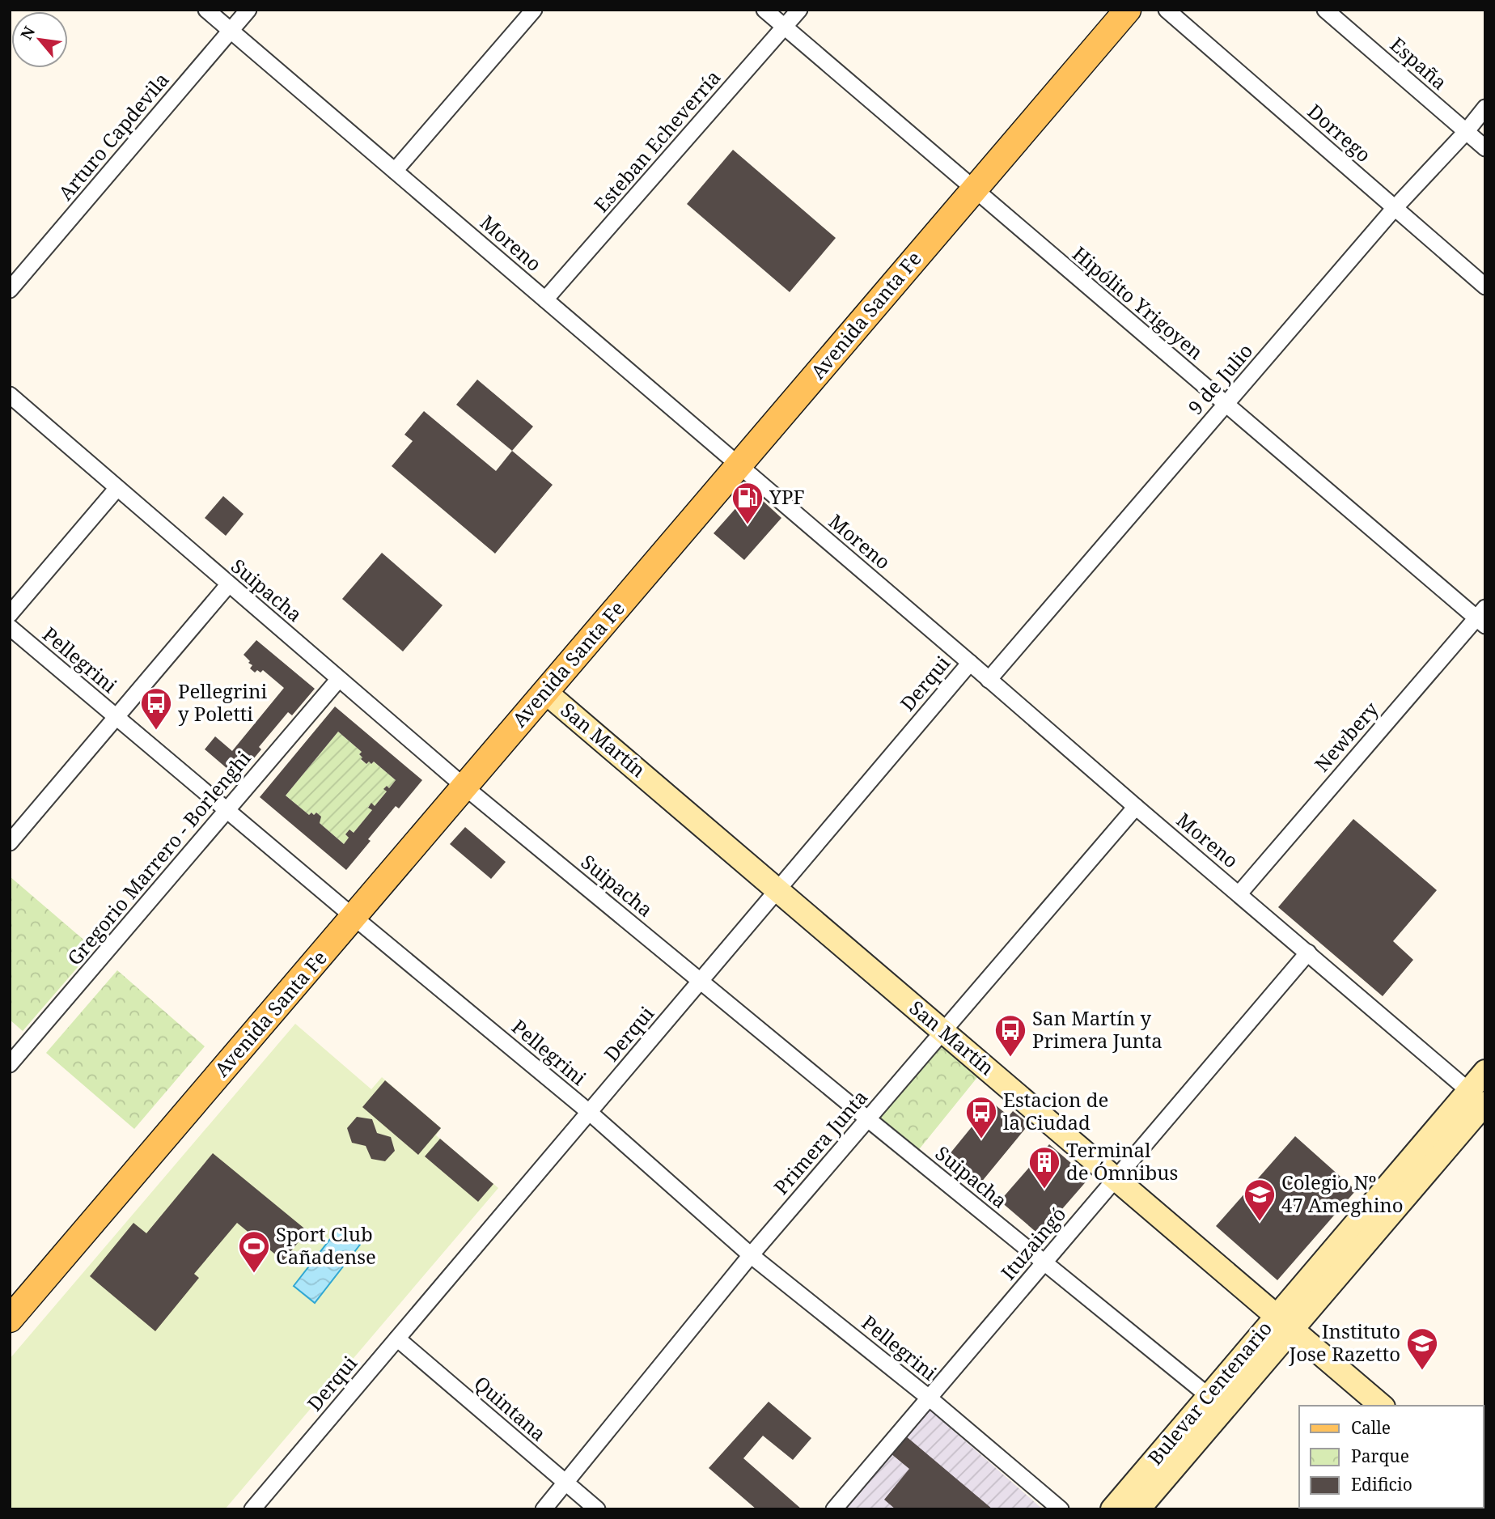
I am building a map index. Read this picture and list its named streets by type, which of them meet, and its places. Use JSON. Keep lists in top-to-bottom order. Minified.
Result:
{"streets":{"main road":["Avenida Santa Fe","San Martín","Bulevar Centenario"],"street":["España","Dorrego","Arturo Capdevila","Esteban Echeverría","Moreno","Hipólito Yrigoyen","9 de Julio","Suipacha","Pellegrini","Derqui","Newbery","Gregorio Marrero - Borlenghi","Primera Junta","Ituzaingó","Quintana"]},"crossings":[["España","9 de Julio"],["Dorrego","9 de Julio"],["Arturo Capdevila","Moreno"],["Esteban Echeverría","Moreno"],["Esteban Echeverría","Hipólito Yrigoyen"],["Moreno","Avenida Santa Fe"],["Moreno","9 de Julio"],["Moreno","Derqui"],["Moreno","Newbery"],["Moreno","Primera Junta"],["Moreno","Ituzaingó"],["Moreno","Bulevar Centenario"],["Hipólito Yrigoyen","Avenida Santa Fe"],["Hipólito Yrigoyen","9 de Julio"],["Hipólito Yrigoyen","Newbery"],["Avenida Santa Fe","Suipacha"],["Avenida Santa Fe","Pellegrini"],["Avenida Santa Fe","San Martín"],["Suipacha","Derqui"],["Suipacha","Gregorio Marrero - Borlenghi"],["Suipacha","Primera Junta"],["Suipacha","Ituzaingó"],["Suipacha","Bulevar Centenario"],["Pellegrini","Derqui"],["Pellegrini","Gregorio Marrero - Borlenghi"],["Pellegrini","Primera Junta"],["Pellegrini","Ituzaingó"],["Derqui","San Martín"],["Derqui","Quintana"],["San Martín","Primera Junta"],["San Martín","Ituzaingó"],["San Martín","Bulevar Centenario"],["Primera Junta","Quintana"]],"places":{"fuel station":["YPF"],"bus stop":["Pellegrini y Poletti","San Martín y Primera Junta","Estacion de la Ciudad"],"building":["Terminal de Ómnibus"],"school or university":["Colegio Nº 47 Ameghino","Instituto Jose Razetto"],"sports":["Sport Club Cañadense"]},"legend":["Calle","Parque","Edificio"],"north":"top left"}
